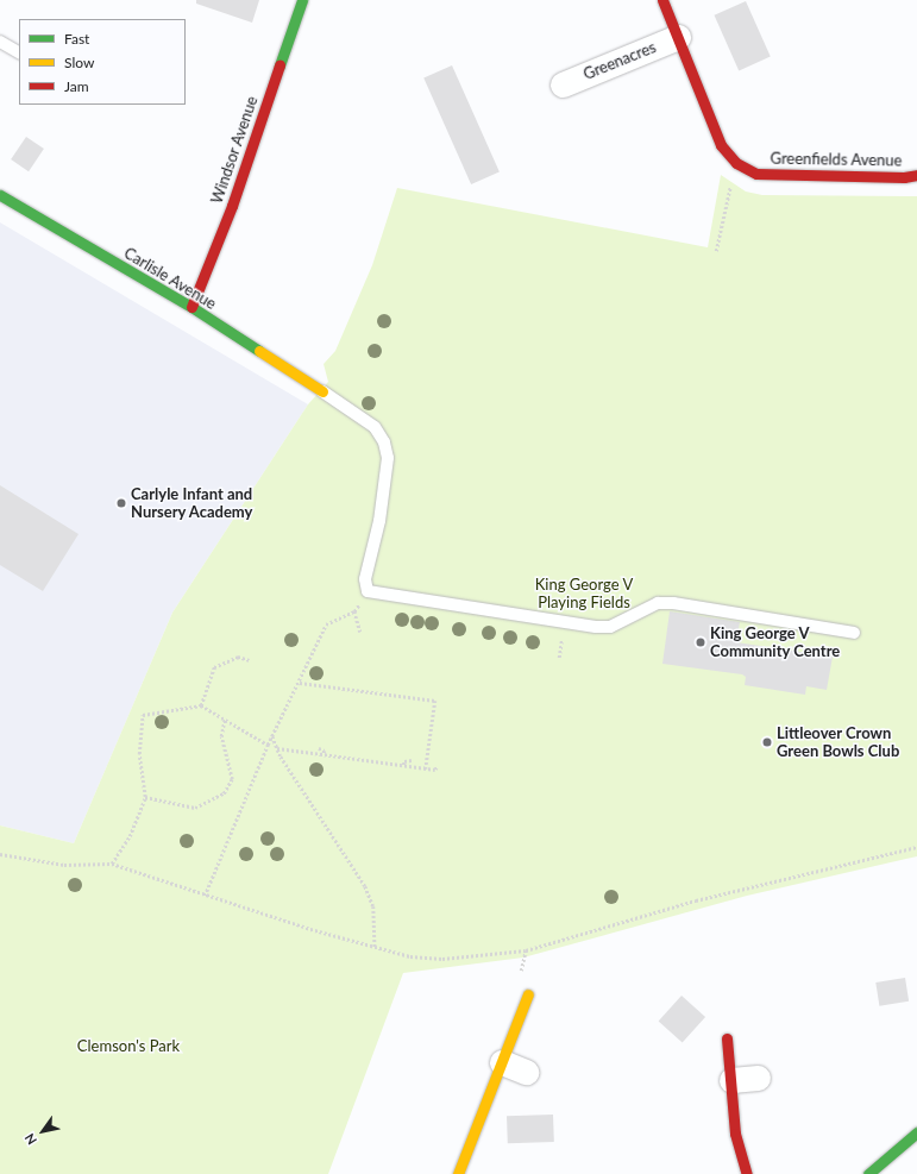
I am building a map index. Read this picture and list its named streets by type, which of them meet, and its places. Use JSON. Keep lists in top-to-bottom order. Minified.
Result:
{"streets":{"street":["Greenacres","Windsor Avenue","Greenfields Avenue","Carlisle Avenue"]},"crossings":[["Greenacres","Greenfields Avenue"],["Windsor Avenue","Carlisle Avenue"]],"parks":["King George V Playing Fields","Clemson's Park"],"places":["Carlyle Infant and Nursery Academy","King George V Community Centre","Littleover Crown Green Bowls Club"],"legend":["Fast","Slow","Jam"],"north":"bottom left"}
